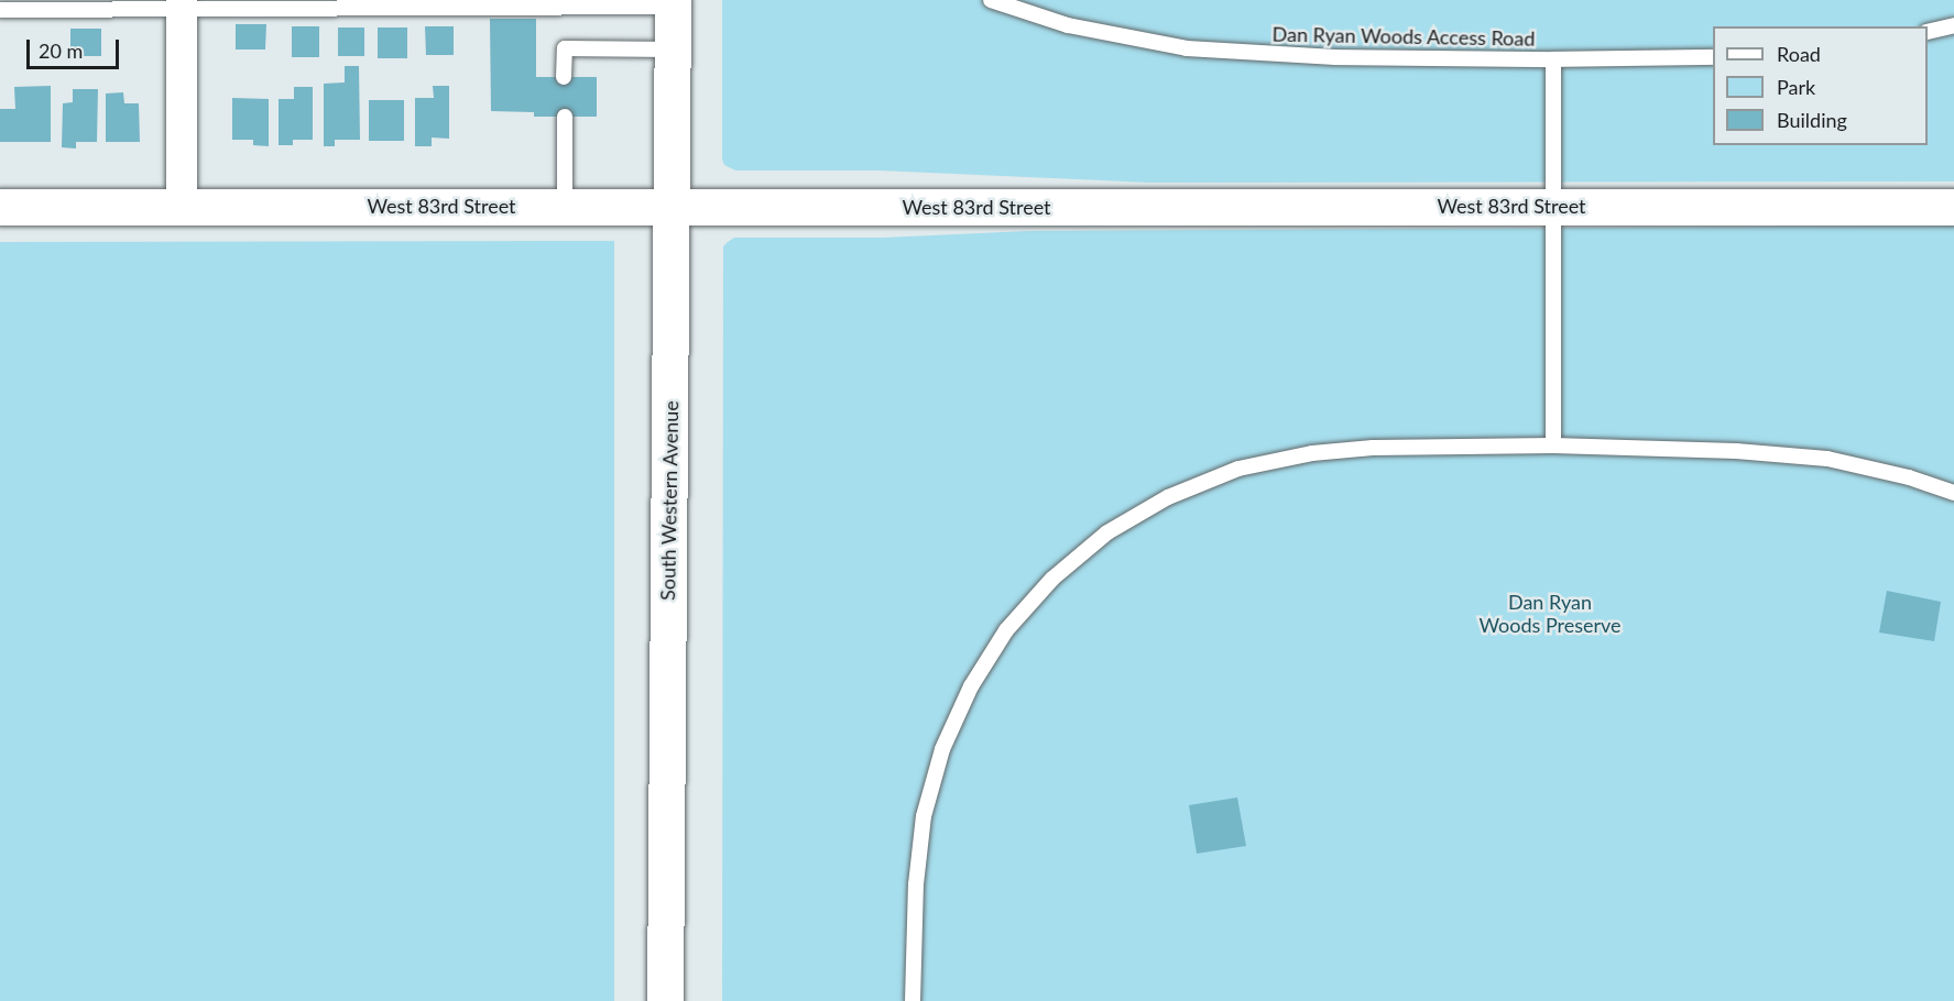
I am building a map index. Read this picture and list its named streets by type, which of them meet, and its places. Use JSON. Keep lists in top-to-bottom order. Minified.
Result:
{"streets":{"street":["West 83rd Street","South Western Avenue"],"lane":["Dan Ryan Woods Access Road"]},"crossings":[["Dan Ryan Woods Access Road","West 83rd Street"],["West 83rd Street","South Western Avenue"]],"parks":["Dan Ryan Woods Preserve"],"legend":["Road","Park","Building"],"scale_bar":"20 m"}
